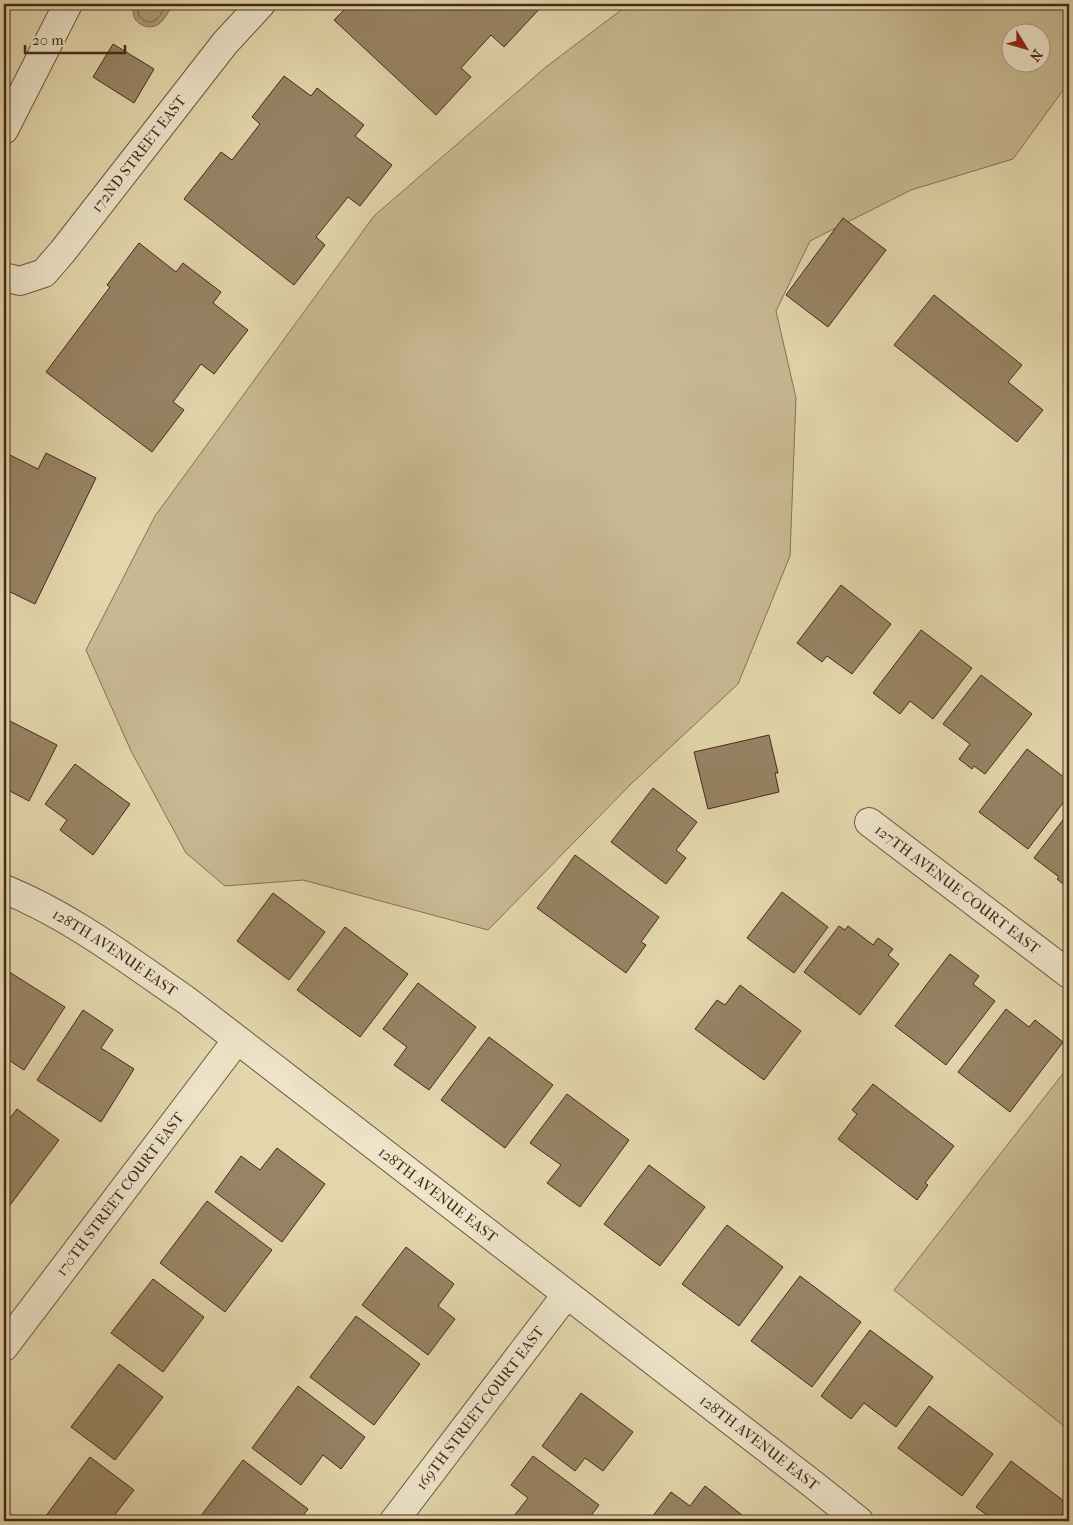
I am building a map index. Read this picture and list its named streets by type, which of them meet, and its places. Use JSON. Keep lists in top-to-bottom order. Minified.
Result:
{"streets":{"street":["172ND STREET EAST","127TH AVENUE COURT EAST","128TH AVENUE EAST","170TH STREET COURT EAST","169TH STREET COURT EAST"]},"crossings":[["128TH AVENUE EAST","170TH STREET COURT EAST"],["128TH AVENUE EAST","169TH STREET COURT EAST"]],"scale_bar":"20 m","north":"bottom right"}
